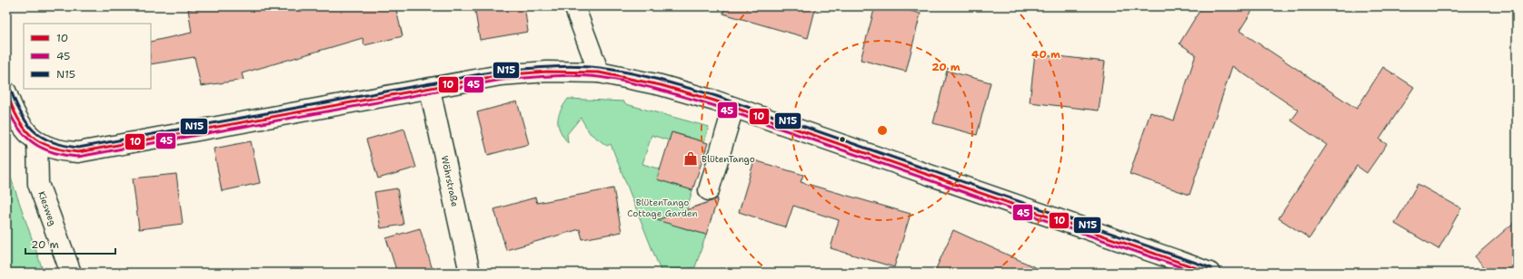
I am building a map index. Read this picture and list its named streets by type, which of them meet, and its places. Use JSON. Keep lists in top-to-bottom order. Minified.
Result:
{"streets":{"street":["Wöhrstraße","Kiesweg"]},"parks":["BlütenTango Cottage Garden"],"places":{"shop":["BlütenTango"]},"lines":["transit line N15","transit line 10","transit line 45"],"legend":["10","45","N15"],"scale_bar":"20 m","rings":["40 m","20 m"]}
